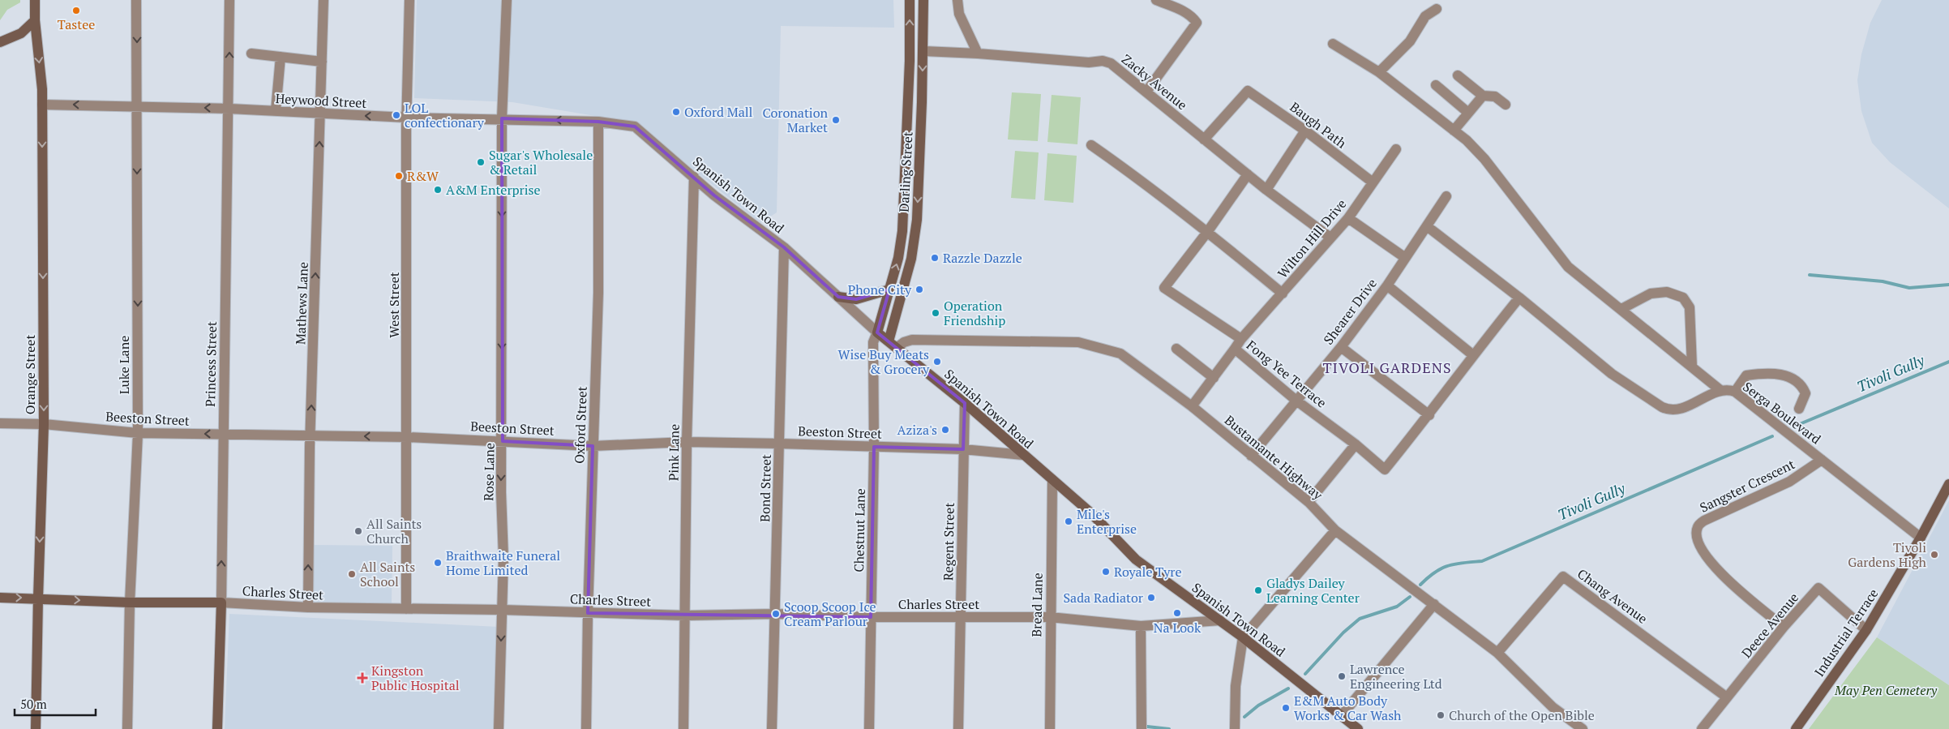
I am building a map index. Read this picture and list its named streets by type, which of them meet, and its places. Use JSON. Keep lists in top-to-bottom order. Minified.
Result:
{"streets":{"street":["Zacky Avenue","Heywood Street","Baugh Path","Darling Street","Spanish Town Road","Wilton Hill Drive","Mathews Lane","West Street","Shearer Drive","Princess Street","Luke Lane","Fong Yee Terrace","Orange Street","Serga Boulevard","Beeston Street","Oxford Street","Pink Lane","Bustamante Highway","Rose Lane","Sangster Crescent","Bond Street","Chestnut Lane","Regent Street","Charles Street","Chang Avenue","Bread Lane","Deece Avenue","Industrial Terrace"]},"crossings":[["Zacky Avenue","Baugh Path"],["Zacky Avenue","Darling Street"],["Zacky Avenue","Wilton Hill Drive"],["Heywood Street","Spanish Town Road"],["Heywood Street","Mathews Lane"],["Heywood Street","West Street"],["Heywood Street","Princess Street"],["Heywood Street","Luke Lane"],["Heywood Street","Orange Street"],["Heywood Street","Oxford Street"],["Heywood Street","Rose Lane"],["Baugh Path","Wilton Hill Drive"],["Darling Street","Spanish Town Road"],["Darling Street","Bustamante Highway"],["Darling Street","Chestnut Lane"],["Spanish Town Road","Beeston Street"],["Spanish Town Road","Oxford Street"],["Spanish Town Road","Pink Lane"],["Spanish Town Road","Bustamante Highway"],["Spanish Town Road","Bond Street"],["Spanish Town Road","Chestnut Lane"],["Spanish Town Road","Regent Street"],["Spanish Town Road","Charles Street"],["Spanish Town Road","Bread Lane"],["Wilton Hill Drive","Fong Yee Terrace"],["Mathews Lane","Beeston Street"],["Mathews Lane","Charles Street"],["West Street","Beeston Street"],["West Street","Charles Street"],["Shearer Drive","Fong Yee Terrace"],["Shearer Drive","Serga Boulevard"],["Shearer Drive","Bustamante Highway"],["Princess Street","Beeston Street"],["Princess Street","Charles Street"],["Luke Lane","Beeston Street"],["Luke Lane","Charles Street"],["Orange Street","Beeston Street"],["Orange Street","Charles Street"],["Serga Boulevard","Sangster Crescent"],["Serga Boulevard","Industrial Terrace"],["Beeston Street","Oxford Street"],["Beeston Street","Pink Lane"],["Beeston Street","Rose Lane"],["Beeston Street","Bond Street"],["Beeston Street","Chestnut Lane"],["Beeston Street","Regent Street"],["Oxford Street","Charles Street"],["Pink Lane","Charles Street"],["Bustamante Highway","Chang Avenue"],["Rose Lane","Charles Street"],["Sangster Crescent","Deece Avenue"],["Bond Street","Charles Street"],["Chestnut Lane","Charles Street"],["Regent Street","Charles Street"],["Charles Street","Bread Lane"],["Chang Avenue","Deece Avenue"],["Deece Avenue","Industrial Terrace"]],"one_way":["Heywood Street","Mathews Lane","Princess Street","Luke Lane","Orange Street","Rose Lane"],"districts":["TIVOLI GARDENS"],"water":["Tivoli Gully"],"parks":["May Pen Cemetery"],"places":{"other":["Tastee","Oxford Mall","LOL confectionary","Coronation Market","Sugar's Wholesale & Retail","R&W","A&M Enterprise","Razzle Dazzle","Phone City","Operation Friendship","Wise Buy Meats & Grocery","Aziza's","Mile's Enterprise","All Saints Church","Tivoli Gardens High","Braithwaite Funeral Home Limited","Royale Tyre","All Saints School","Gladys Dailey Learning Center","Sada Radiator","Na Look","Scoop Scoop Ice Cream Parlour","Lawrence Engineering Ltd","E&M Auto Body Works & Car Wash","Church of the Open Bible"],"health":["Kingston Public Hospital"]},"scale_bar":"50 m"}
